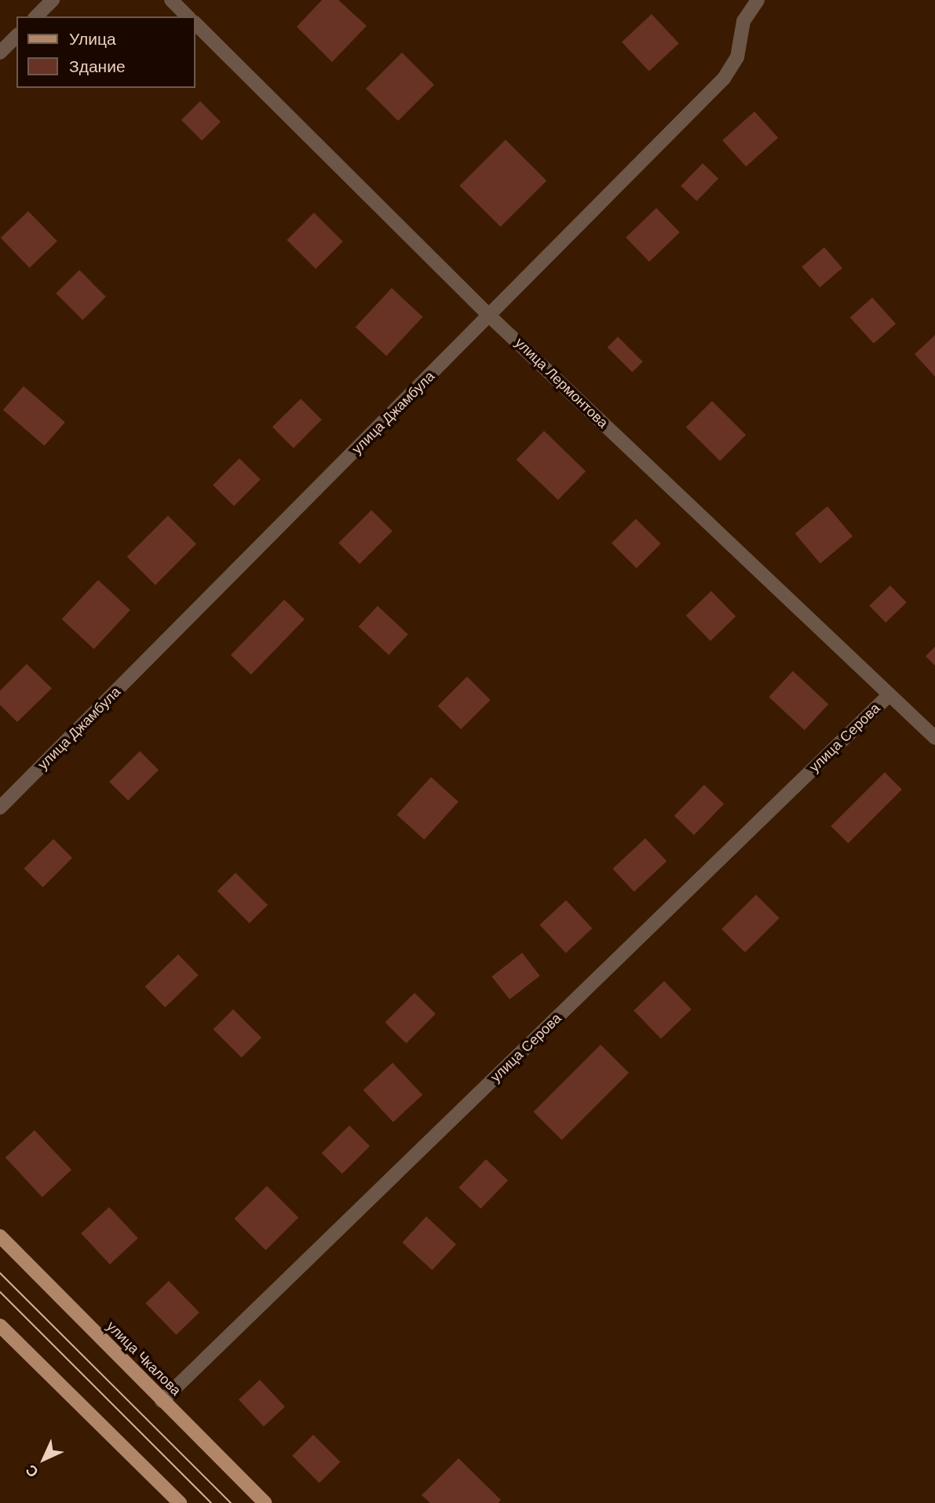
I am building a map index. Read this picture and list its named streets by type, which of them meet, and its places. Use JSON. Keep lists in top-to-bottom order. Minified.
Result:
{"streets":{"main road":["улица Чкалова"],"street":["улица Лермонтова","улица Джамбула","улица Серова"]},"crossings":[["улица Лермонтова","улица Джамбула"],["улица Лермонтова","улица Серова"],["улица Серова","улица Чкалова"]],"legend":["Улица","Здание"],"north":"bottom left"}
